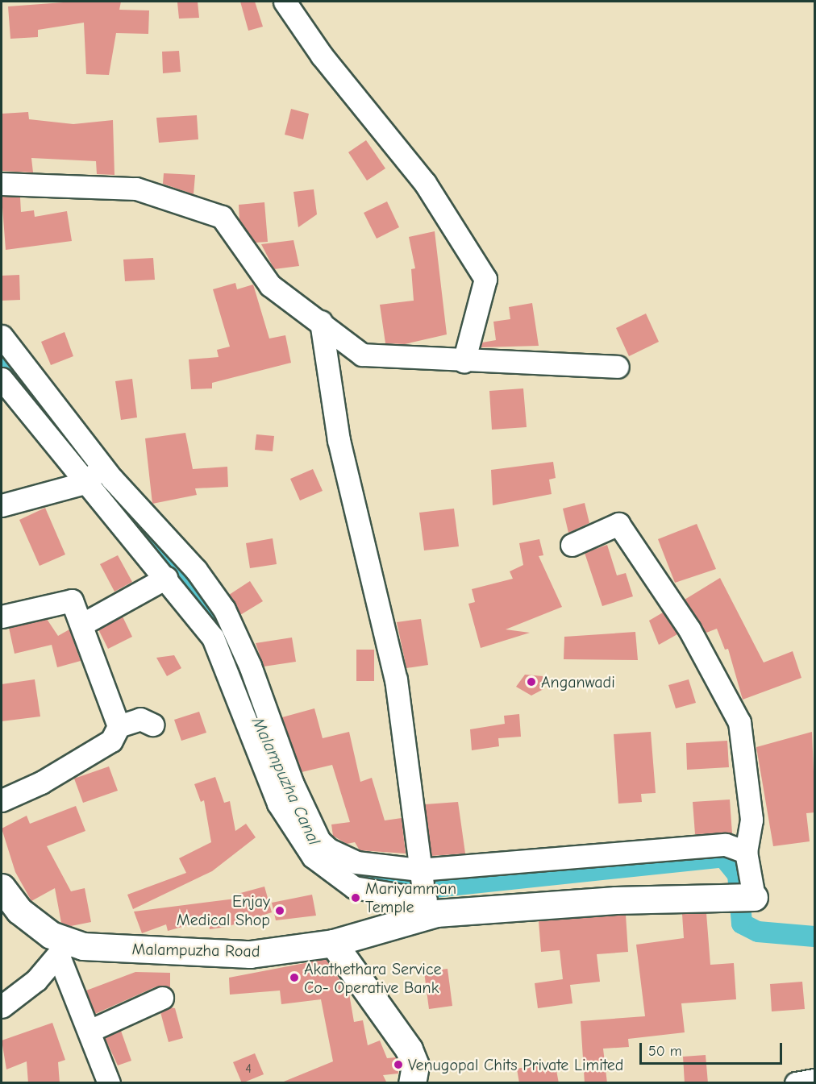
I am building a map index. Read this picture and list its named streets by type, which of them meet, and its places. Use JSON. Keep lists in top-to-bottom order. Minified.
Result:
{"streets":{"main road":["Malampuzha Road"]},"water":["Malampuzha Canal"],"places":["Anganwadi","Mariyamman Temple","Enjay Medical Shop","Akathethara Service Co- Operative Bank","Venugopal Chits Private Limited"],"house_numbers":["4"],"scale_bar":"50 m"}
